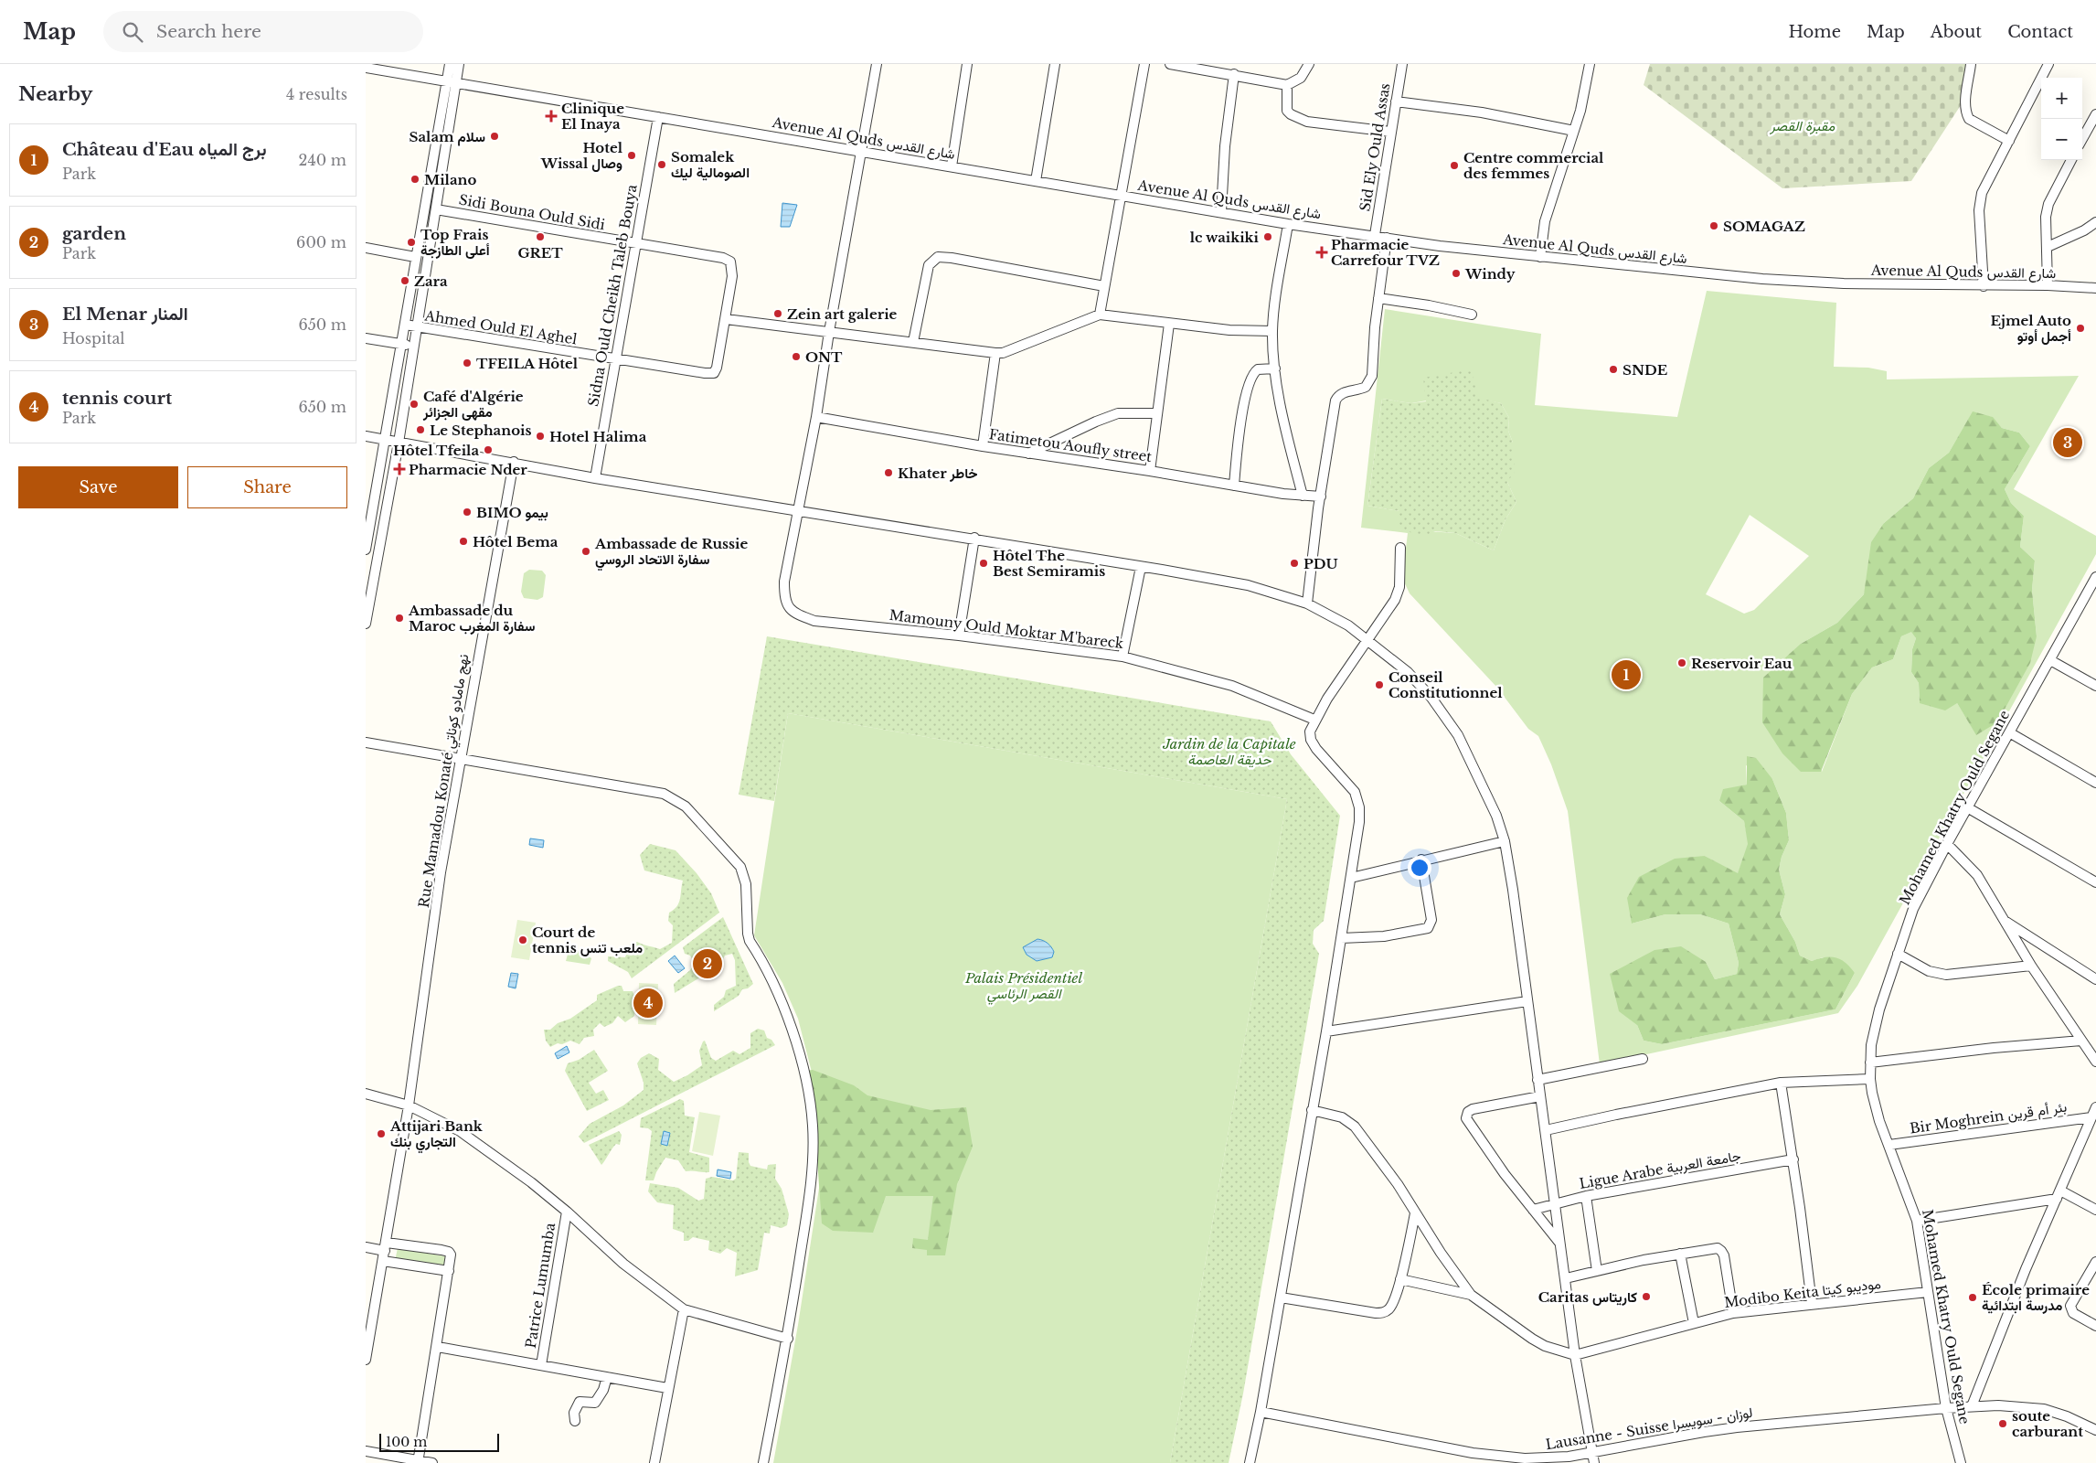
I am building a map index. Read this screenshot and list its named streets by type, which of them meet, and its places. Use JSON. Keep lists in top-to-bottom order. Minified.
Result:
{"streets":{"street":["Avenue Al Quds شارع القدس","Sid Ely Ould Assas","Sidi Bouna Ould Sidi","Sidna Ould Cheikh Taleb Bouya","Ahmed Ould El Aghel","Fatimetou Aoufly street","Mamouny Ould Moktar M'bareck","Rue Mamadou Konaté نهج مامادو كوناتي","Mohamed Khatry Ould Segane","Bir Moghrein بئر أم قرين","Ligue Arabe جامعة العربية","Patrice Lumumba","Modibo Keita موديبو كيتا","Lausanne - Suisse لوزان - سويسرا"]},"crossings":[["Avenue Al Quds شارع القدس","Sid Ely Ould Assas"],["Avenue Al Quds شارع القدس","Sidna Ould Cheikh Taleb Bouya"],["Avenue Al Quds شارع القدس","Mamouny Ould Moktar M'bareck"],["Sidi Bouna Ould Sidi","Sidna Ould Cheikh Taleb Bouya"],["Sidi Bouna Ould Sidi","Ahmed Ould El Aghel"],["Sidna Ould Cheikh Taleb Bouya","Ahmed Ould El Aghel"],["Fatimetou Aoufly street","Mamouny Ould Moktar M'bareck"],["Mohamed Khatry Ould Segane","Bir Moghrein بئر أم قرين"],["Mohamed Khatry Ould Segane","Modibo Keita موديبو كيتا"],["Mohamed Khatry Ould Segane","Lausanne - Suisse لوزان - سويسرا"]],"parks":["مقبرة القصر","Jardin de la Capitale حديقة العاصمة","Palais Présidentiel القصر الرئاسي"],"places":{"health":["Clinique El Inaya","Pharmacie Carrefour TVZ","Pharmacie Nder"],"other":["Salam سلام","Hotel Wissal وصال","Somalek الصومالية ليك","Centre commercial des femmes","Milano","SOMAGAZ","GRET","lc waikiki","Top Frais أعلى الطازجة","Windy","Zara","Zein art galerie","Ejmel Auto أجمل أوتو","ONT","TFEILA Hôtel","SNDE","Café d'Algérie مقهى الجزائر","Le Stephanois","Hotel Halima","Hôtel Tfeila","Khater خاطر","BIMO بيمو","Hôtel Bema","Ambassade de Russie سفارة الاتحاد الروسي","Hôtel The Best Semiramis","PDU","Ambassade du Maroc سفارة المغرب","Reservoir Eau","Conseil Constitutionnel","Court de tennis ملعب تنس","Attijari Bank التجاري بنك","Caritas كاريتاس","École primaire مدرسة ابتدائية","soute carburant"]},"scale_bar":"100 m","page":{"header":"Map","search":"Search here","nav":["Home","Map","About","Contact"],"heading":["Nearby","4 results"],"map_buttons":["+","−"],"list":[{"mark":"1","name":"Château d'Eau برج المياه","note":"Park","value":"240 m"},{"mark":"2","name":"garden","note":"Park","value":"600 m"},{"mark":"3","name":"El Menar المنار","note":"Hospital","value":"650 m"},{"mark":"4","name":"tennis court","note":"Park","value":"650 m"}],"pins":["3","1","2","4"],"buttons":["Save","Share"],"scale":"100 m"}}
